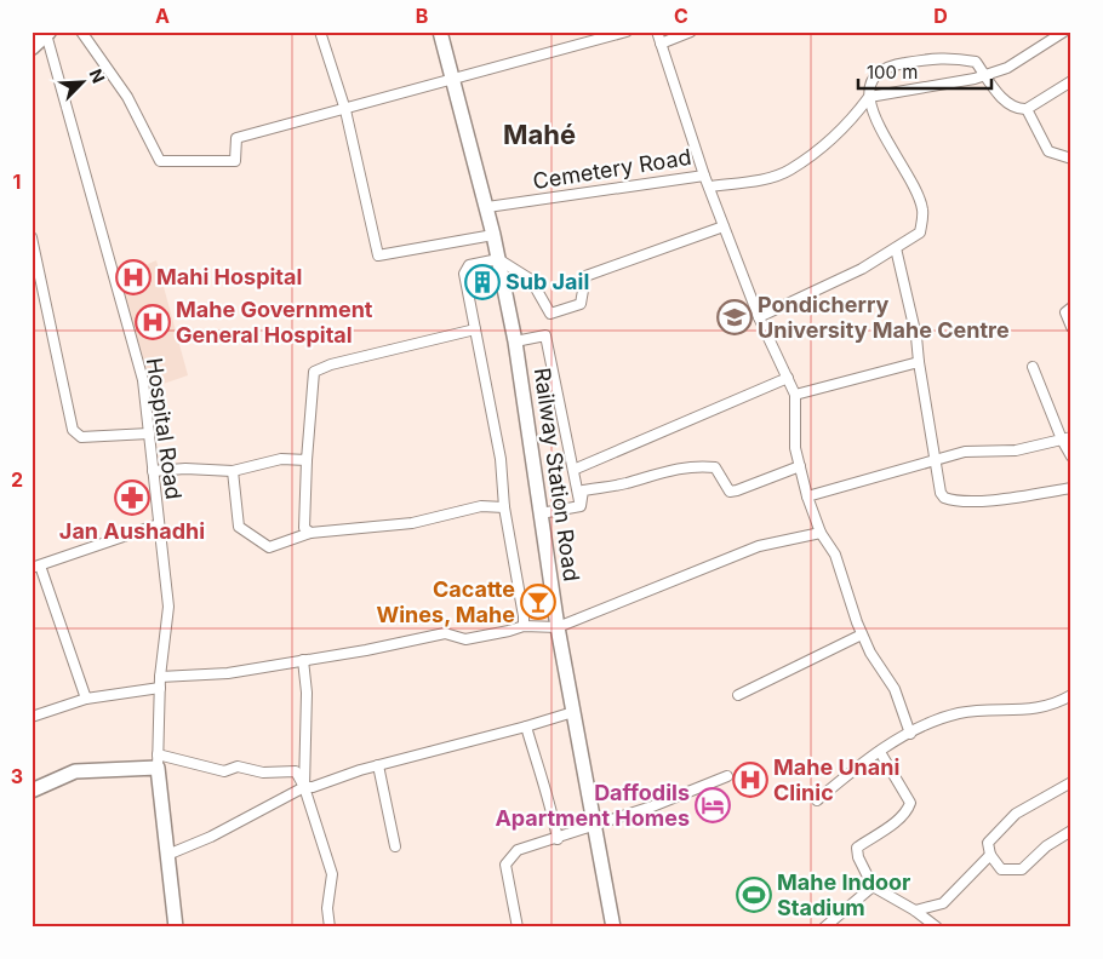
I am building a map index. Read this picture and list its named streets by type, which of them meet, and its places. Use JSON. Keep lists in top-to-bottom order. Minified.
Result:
{"streets":{"street":["Cemetery Road","Hospital Road","Railway Station Road"]},"crossings":[["Cemetery Road","Railway Station Road"]],"districts":["Mahé"],"places":{"hospital":["Mahi Hospital","Mahe Government General Hospital","Mahe Unani Clinic"],"building":["Sub Jail"],"school or university":["Pondicherry University Mahe Centre"],"pharmacy":["Jan Aushadhi"],"bar":["Cacatte Wines, Mahe"],"hotel":["Daffodils Apartment Homes"],"sports":["Mahe Indoor Stadium"]},"scale_bar":"100 m","north":"top right","grid":{"columns":["A","B","C","D"],"rows":["1","2","3"]}}
